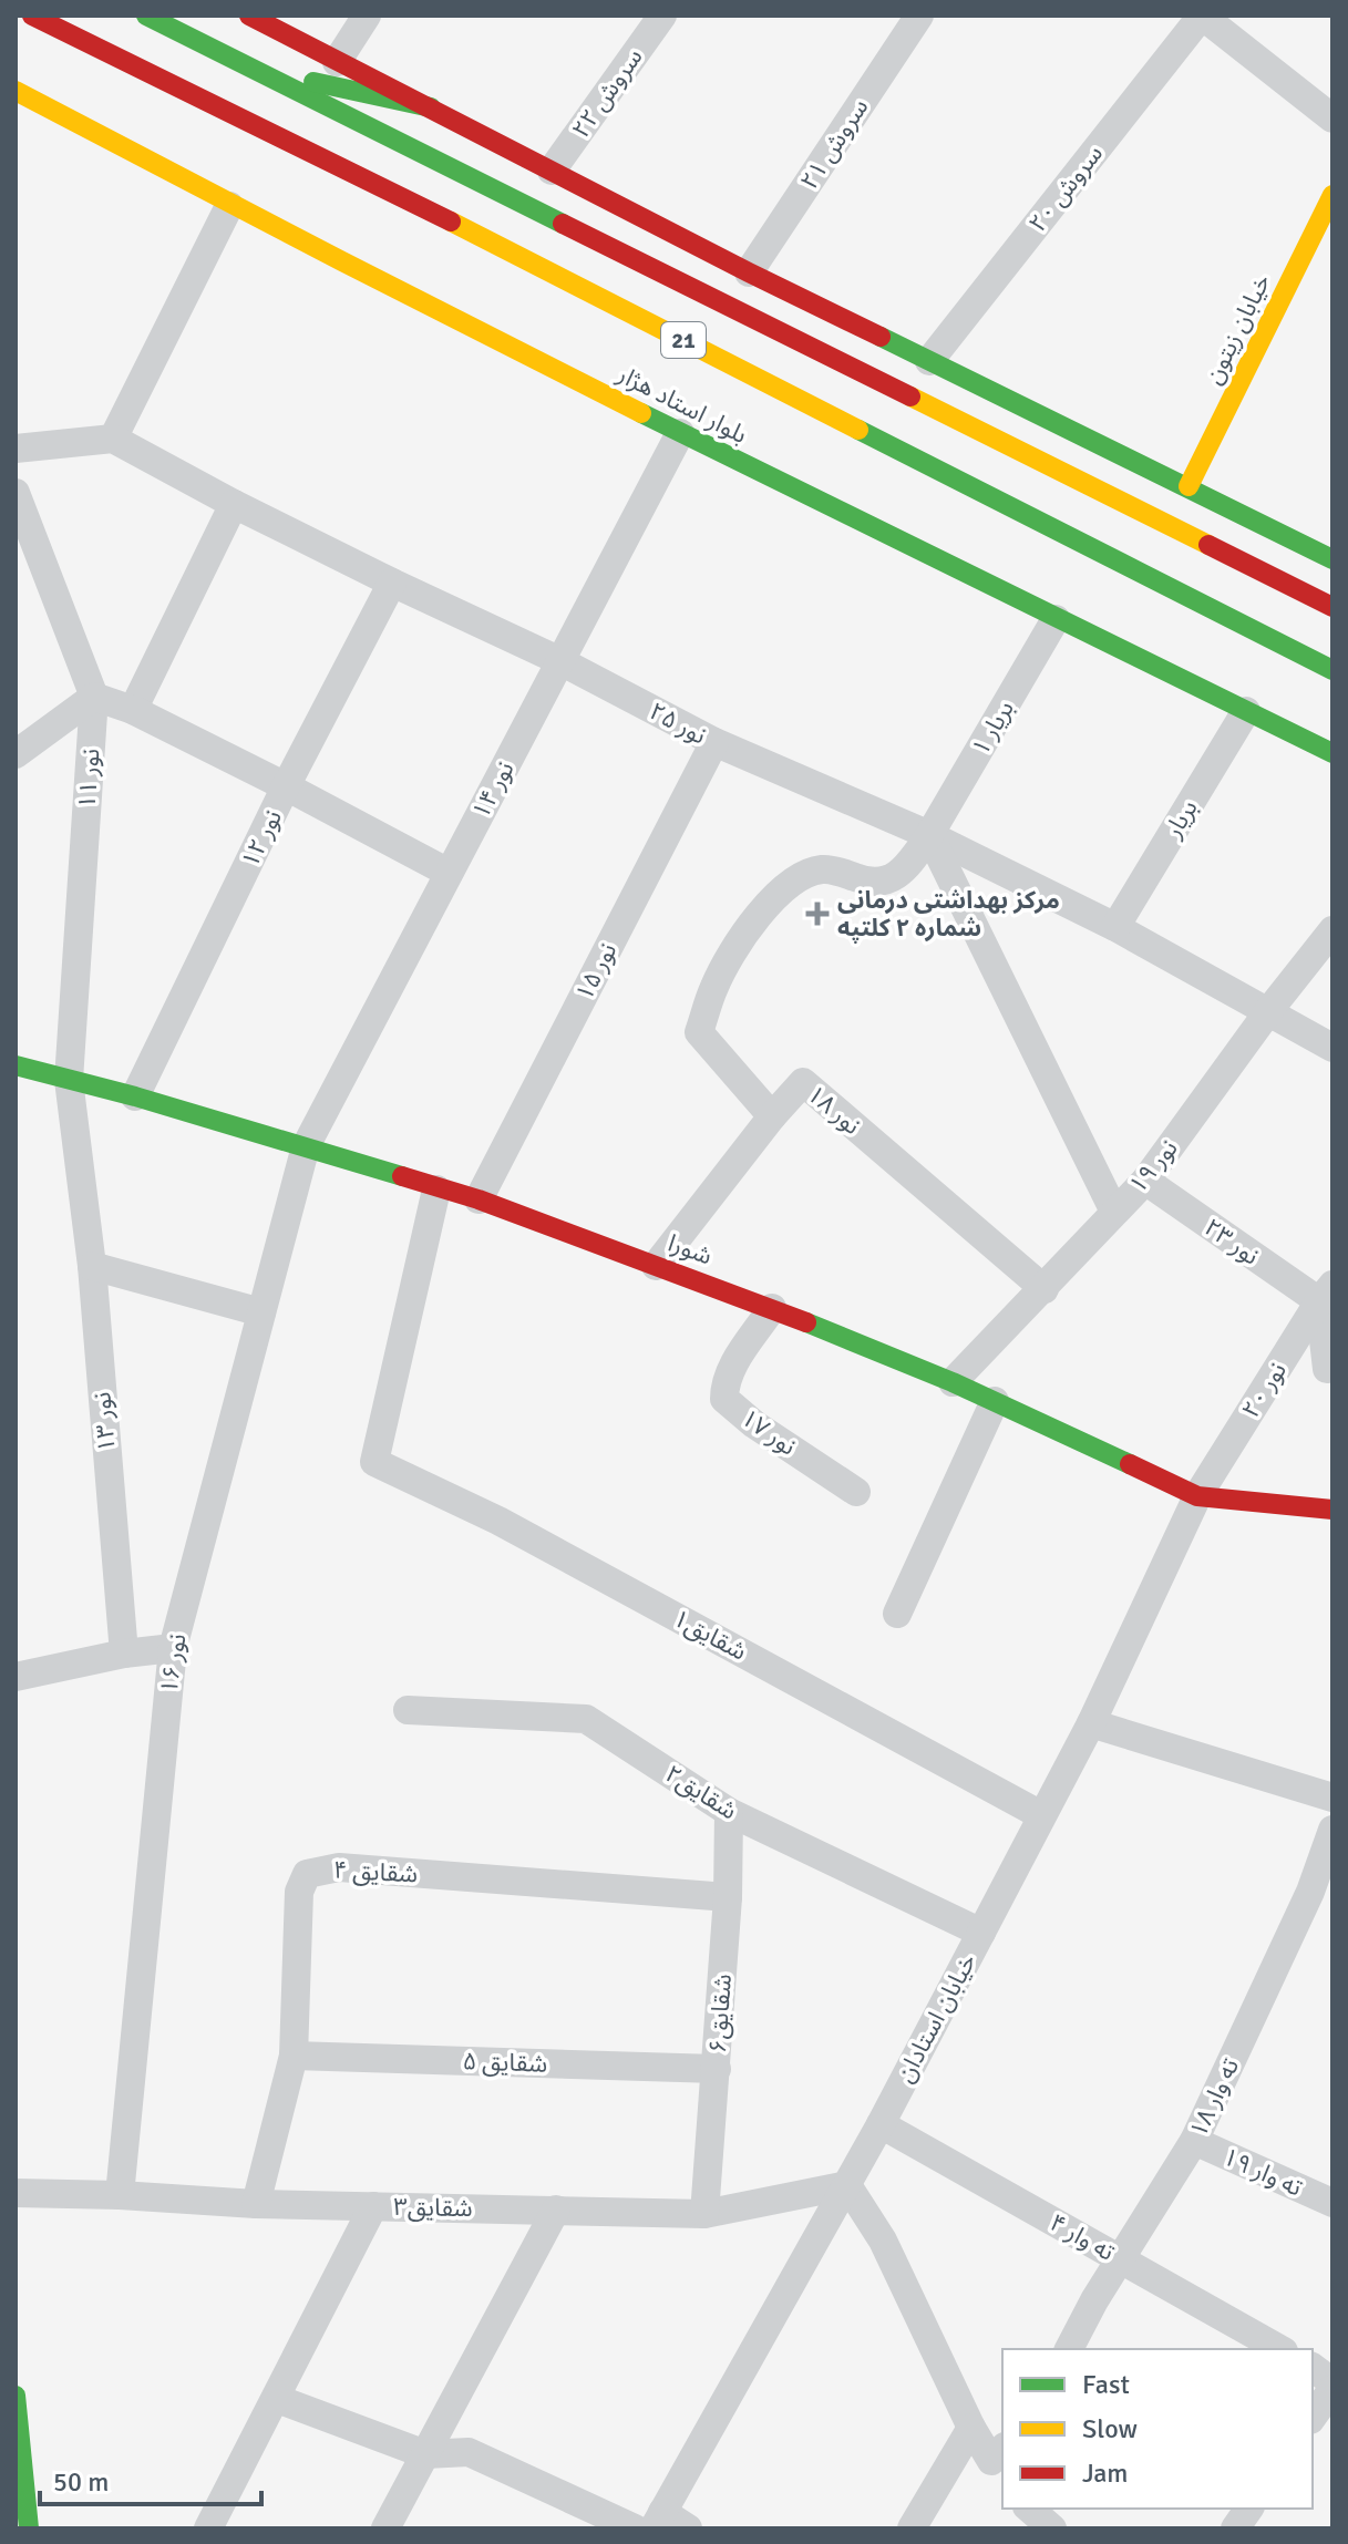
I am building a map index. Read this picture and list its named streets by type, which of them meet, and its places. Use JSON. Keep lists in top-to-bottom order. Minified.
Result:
{"streets":{"main road":["خیابان زیتون","21","بلوار استاد هژار","شورا"],"street":["سروش ۲۲","سروش ۲۱","سروش ۲۰","نور ۲۵","بریار ۱","نور ۱۱","نور ۱۴","بریار","نور ۱۲","نور ۱۵","نور ۱۸","نور ۱۹","نور ۲۳","نور ۲۰","نور ۱۳","نور ۱۷","شقایق۱","نور ۱۶","شقایق۲","شقایق ۴","شقایق۶","خیابان استادان","شقایق ۵","ته وار ۱۸","ته وار ۱۹","شقایق۳","ته وار ۴"]},"crossings":[["بلوار استاد هژار","بریار ۱"],["بلوار استاد هژار","نور ۱۴"],["بلوار استاد هژار","بریار"],["نور ۲۵","بریار ۱"],["نور ۲۵","نور ۱۴"],["نور ۲۵","بریار"],["نور ۲۵","نور ۱۲"],["نور ۲۵","نور ۱۵"],["نور ۲۵","نور ۱۹"],["بریار ۱","نور ۱۸"],["نور ۱۱","شورا"],["نور ۱۱","نور ۱۳"],["نور ۱۴","شورا"],["نور ۱۴","نور ۱۶"],["نور ۱۲","شورا"],["نور ۱۵","شورا"],["نور ۱۸","نور ۱۹"],["نور ۱۸","شورا"],["نور ۱۹","نور ۲۳"],["نور ۱۹","شورا"],["نور ۲۳","نور ۲۰"],["شورا","نور ۲۰"],["شورا","نور ۱۳"],["شورا","نور ۱۷"],["شورا","شقایق۱"],["شورا","نور ۱۶"],["شورا","خیابان استادان"],["نور ۲۰","خیابان استادان"],["شقایق۱","خیابان استادان"],["نور ۱۶","شقایق۳"],["شقایق۲","شقایق۶"],["شقایق۲","خیابان استادان"],["شقایق ۴","شقایق۶"],["شقایق ۴","شقایق ۵"],["شقایق ۴","شقایق۳"],["شقایق۶","شقایق ۵"],["شقایق۶","شقایق۳"],["خیابان استادان","شقایق۳"],["خیابان استادان","ته وار ۴"],["ته وار ۱۸","ته وار ۱۹"],["ته وار ۱۸","ته وار ۴"]],"places":{"health":["مرکز بهداشتی درمانی شماره ۲ کلتپه"]},"legend":["Fast","Slow","Jam"],"scale_bar":"50 m"}
